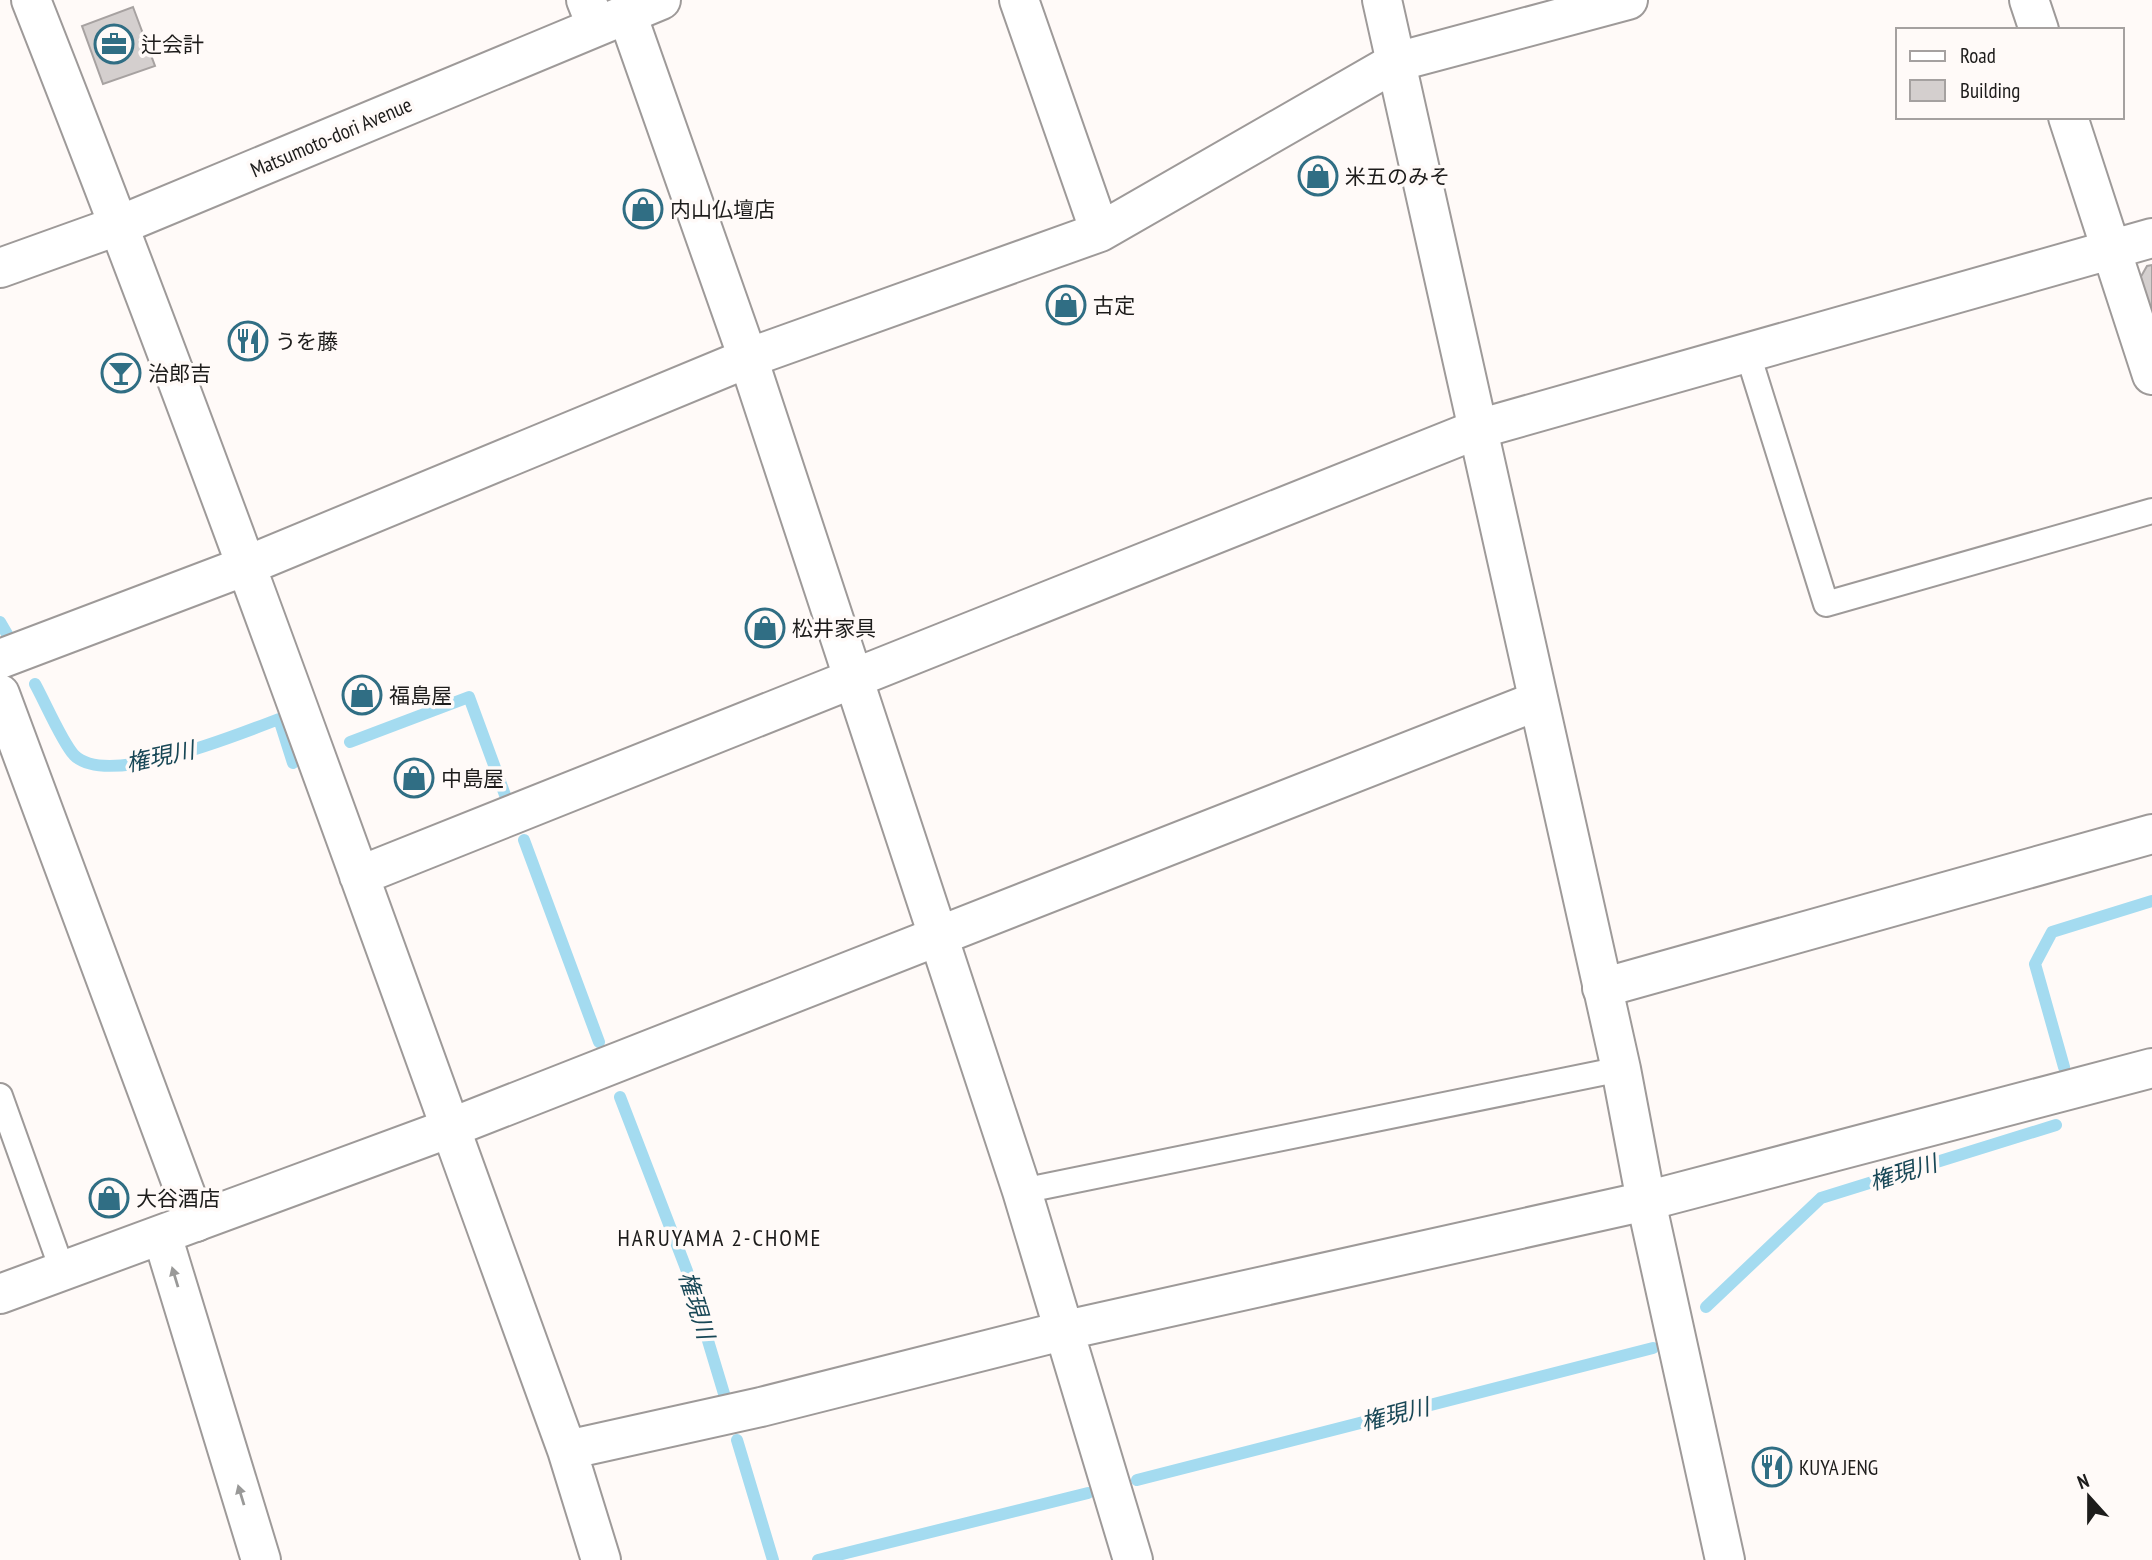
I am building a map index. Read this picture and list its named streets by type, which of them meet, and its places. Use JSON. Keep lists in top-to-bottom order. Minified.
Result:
{"streets":{"street":["Matsumoto-dori Avenue"]},"districts":["HARUYAMA 2-CHOME"],"water":["権現川"],"places":{"office":["辻会計"],"shop":["米五のみそ","内山仏壇店","古定","松井家具","福島屋","中島屋","大谷酒店"],"restaurant":["うを藤","KUYA JENG"],"bar":["治郎吉"]},"legend":["Road","Building"],"north":"top"}
